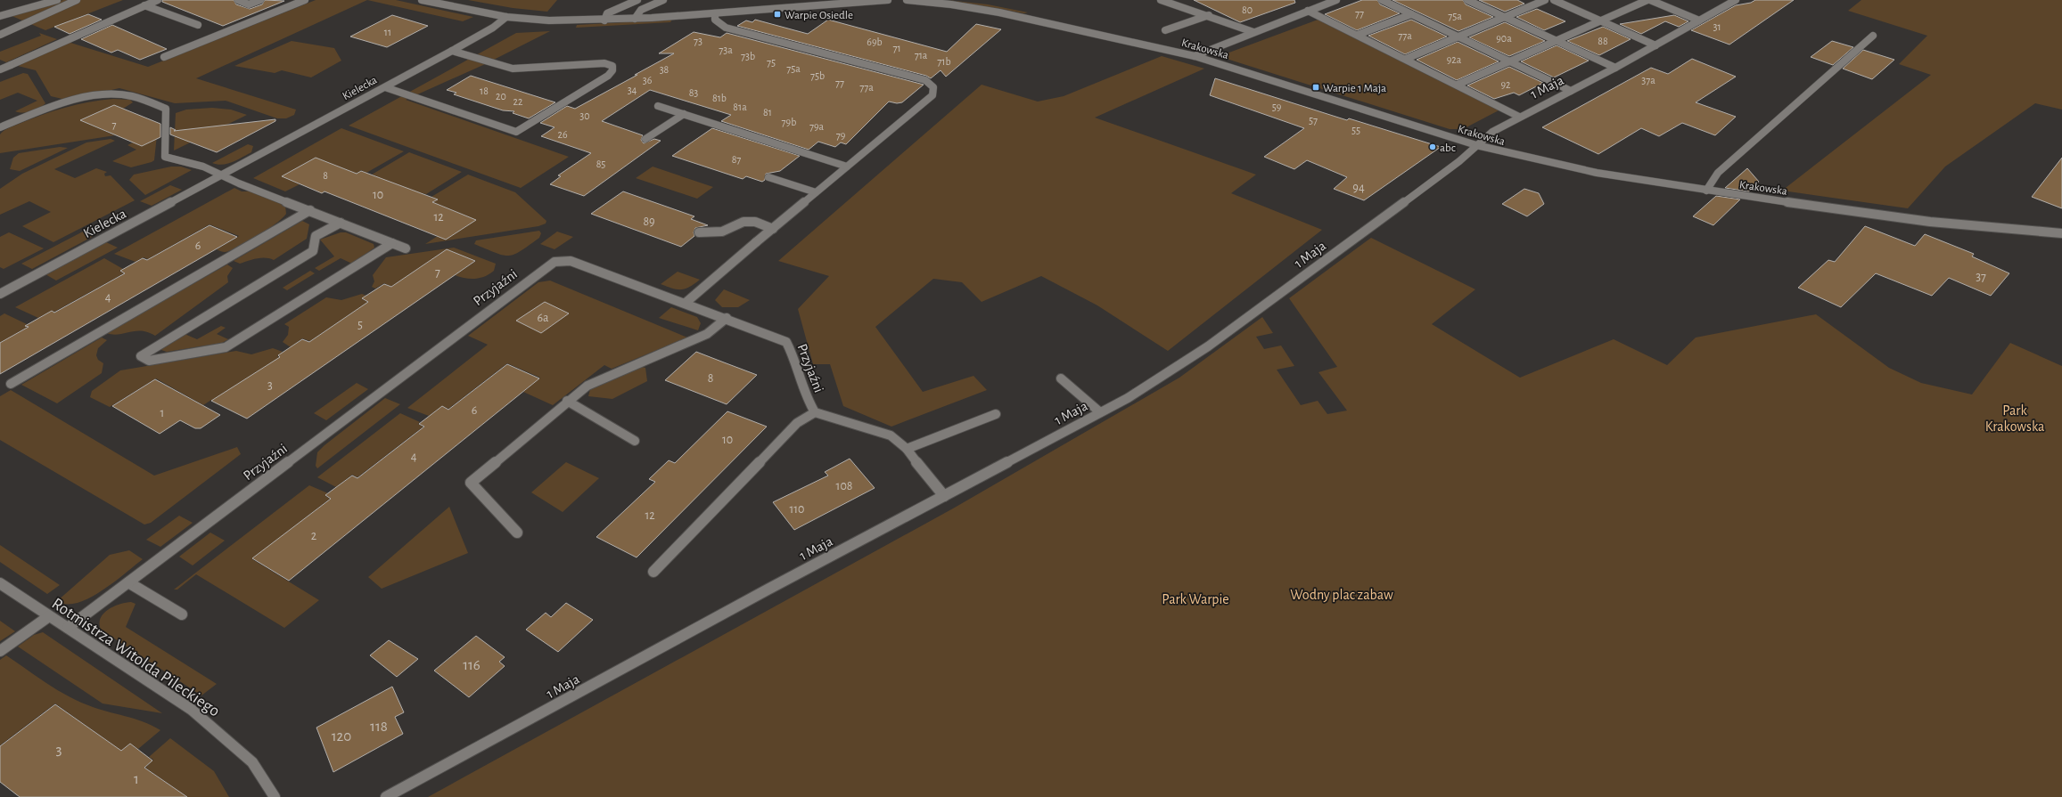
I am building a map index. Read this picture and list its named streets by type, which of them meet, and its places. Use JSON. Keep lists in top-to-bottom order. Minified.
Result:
{"streets":{"street":["Krakowska","1 Maja","Kielecka","Przyjaźni","Rotmistrza Witolda Pileckiego"]},"crossings":[["Krakowska","1 Maja"],["1 Maja","Przyjaźni"],["Przyjaźni","Rotmistrza Witolda Pileckiego"]],"parks":["Park Krakowska","Wodny plac zabaw","Park Warpie"],"places":{"transit":["Warpie Osiedle","Warpie 1 Maja"],"other":["abc"]},"house_numbers":["80","77","75a","31","11","77a","90a","73","88","69b","71","73a","71a","73b","92a","71b","75","75a","38","75b","36","37a","77","92","77a","34","18","83","20","81b","22","81a","59","81","30","57","79b","7","79a","55","26","79","87","85","8","94","10","12","89","6","7","37","4","6a","5","8","3","6","1","10","4","108","110","12","2","116","118","120","3","1"]}
